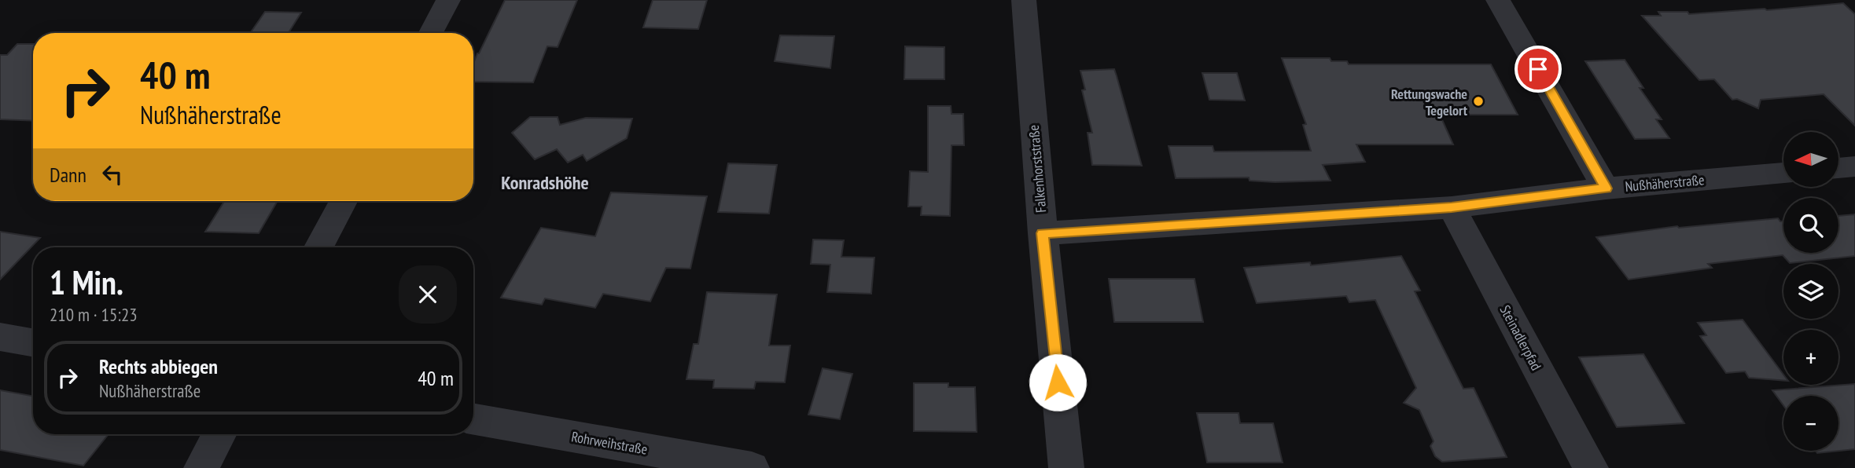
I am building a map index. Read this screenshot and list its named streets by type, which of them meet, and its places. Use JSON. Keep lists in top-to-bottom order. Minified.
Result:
{"streets":{"street":["Falkenhorststraße","Nußhäherstraße","Steinadlerpfad","Rohrweihstraße"]},"crossings":[["Falkenhorststraße","Nußhäherstraße"],["Nußhäherstraße","Steinadlerpfad"]],"districts":["Konradshöhe"],"places":["Rettungswache Tegelort"],"north":"left","page":{"turn":["40 m","Nußhäherstraße"],"map_buttons":["+","−"],"then":"Dann","heading":["1 Min.","210 m · 15:23"],"list":[{"name":"Rechts abbiegen","note":"Nußhäherstraße","value":"40 m"}]}}
